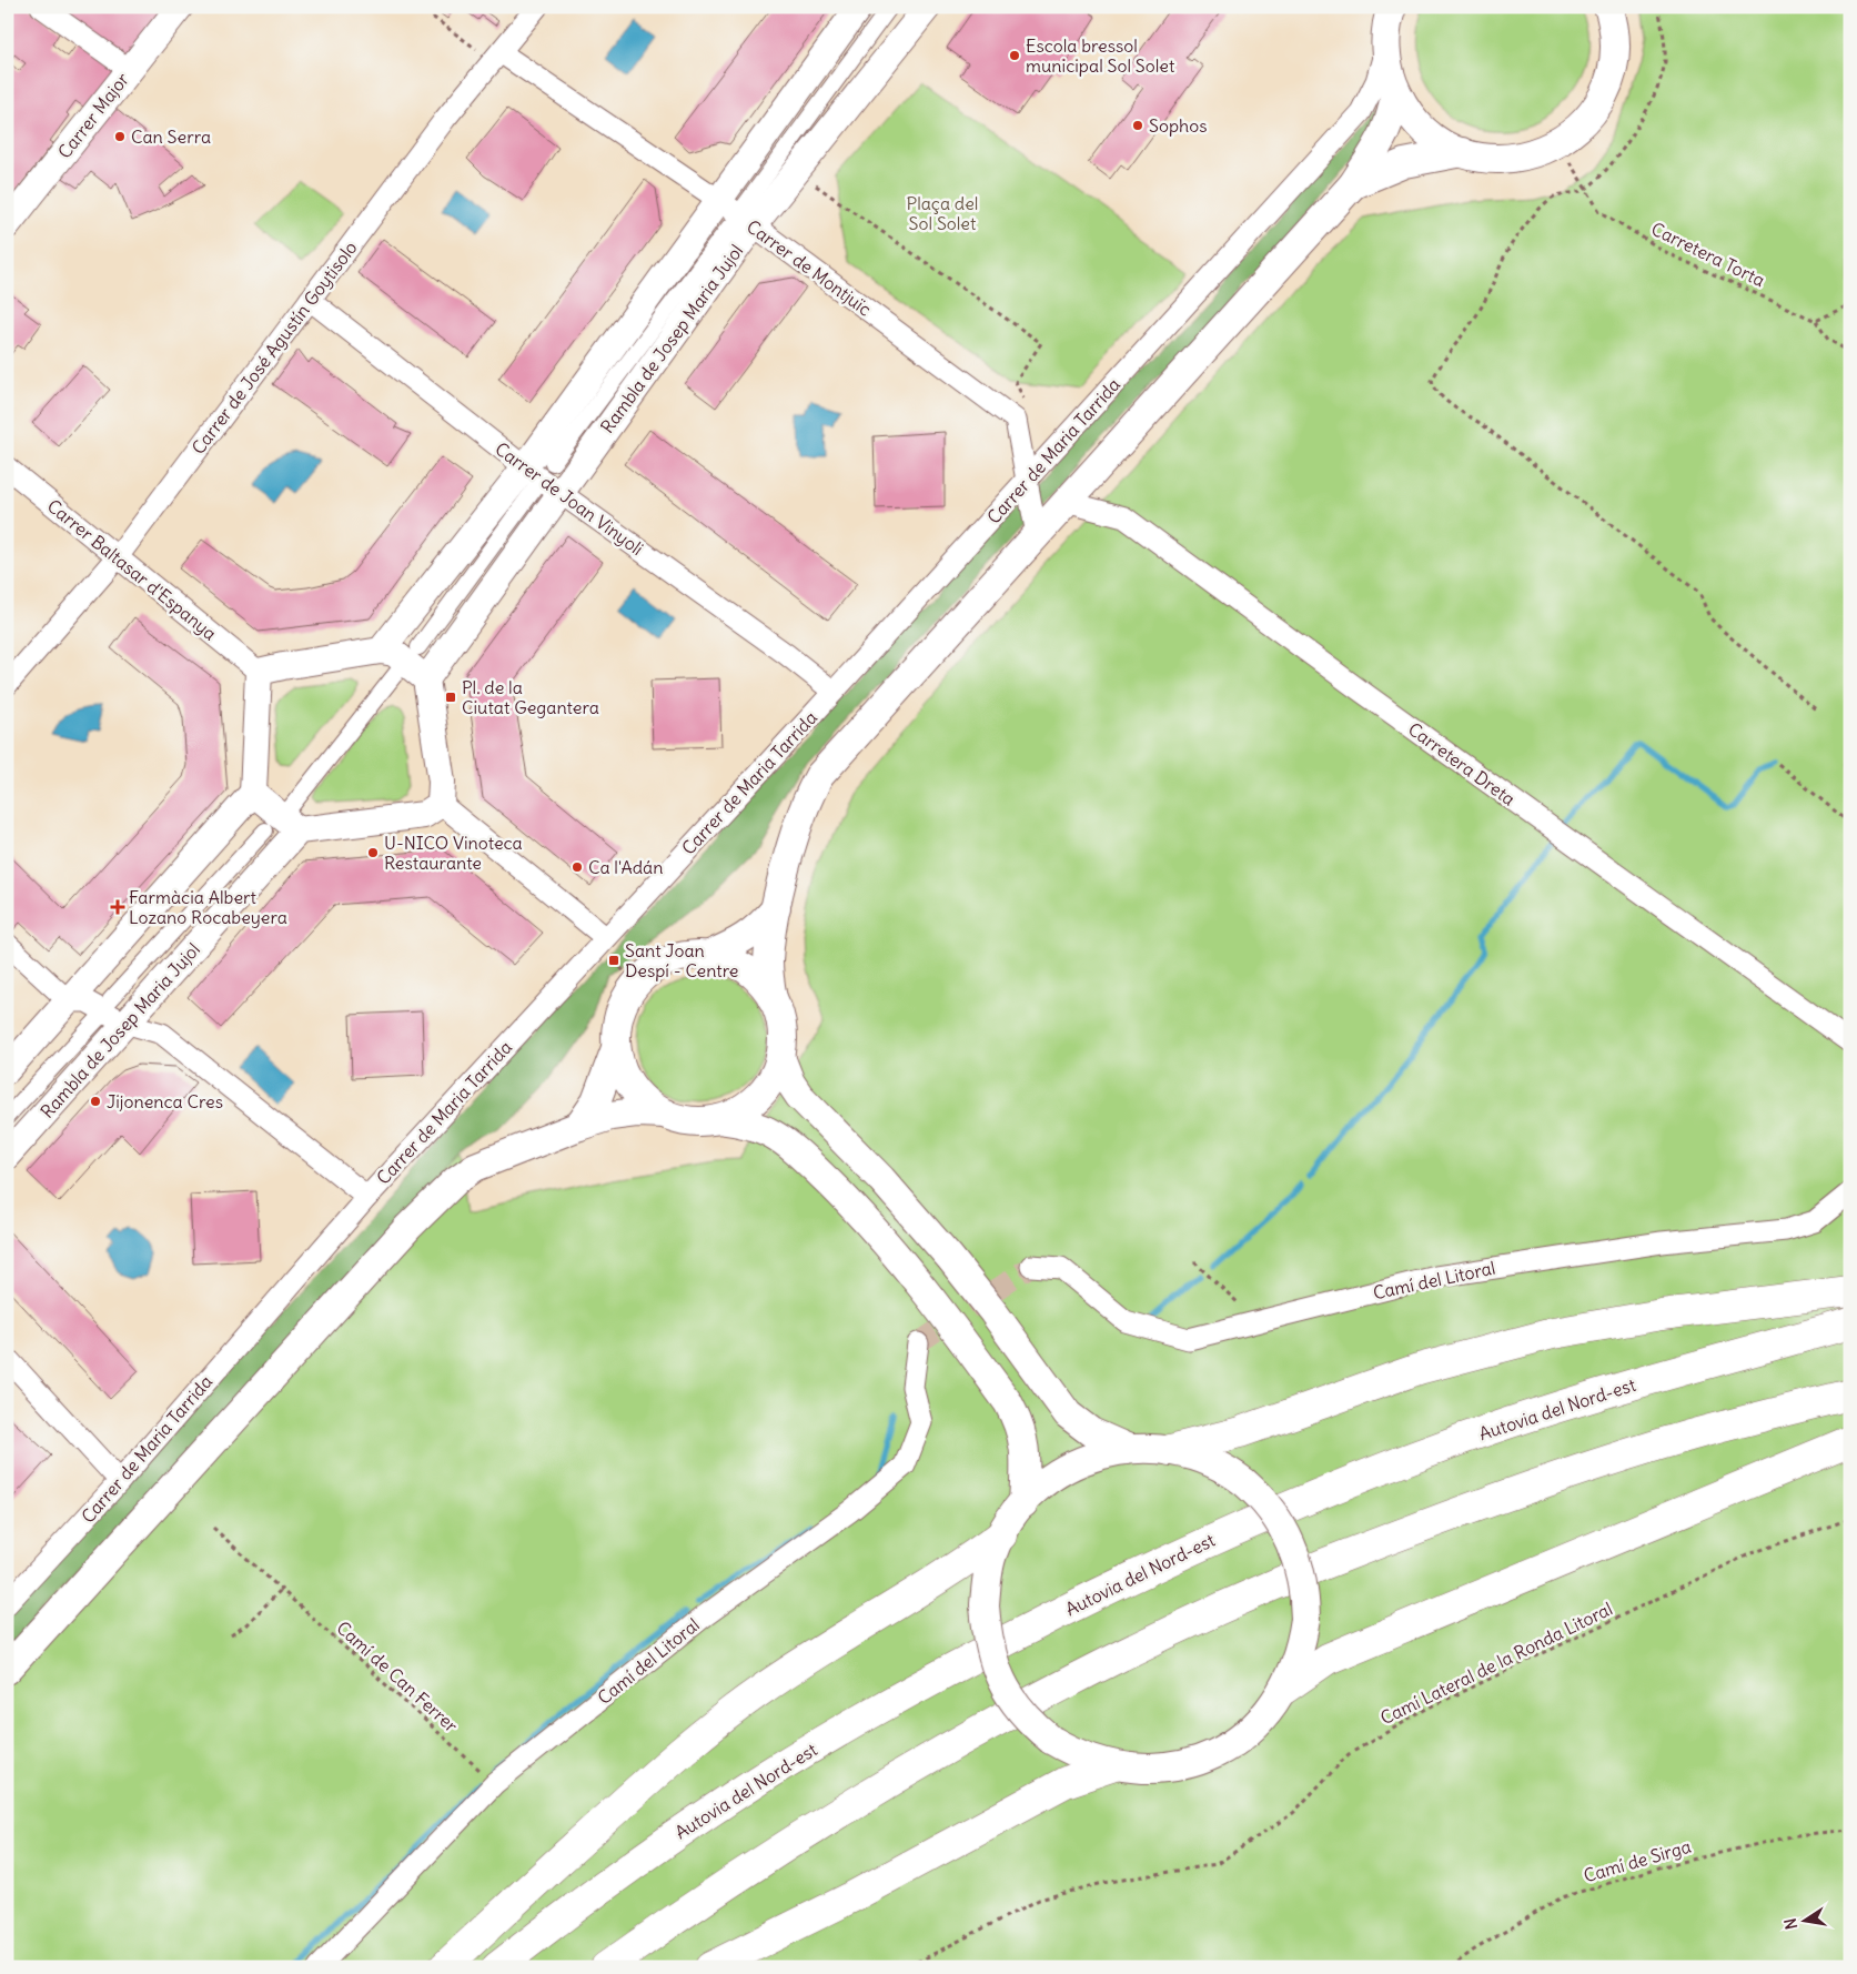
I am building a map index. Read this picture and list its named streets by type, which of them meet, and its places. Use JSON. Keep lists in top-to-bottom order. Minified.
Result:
{"streets":{"highway":["Autovia del Nord-est"],"street":["Carrer Major","Carrer de Montjuïc","Rambla de Josep Maria Jujol","Carrer de José Agustín Goytisolo","Carrer de Maria Tarrida","Carrer de Joan Vinyoli","Carrer Baltasar d'Espanya","Carretera Dreta","Camí del Litoral"],"path":["Carretera Torta","Camí Lateral de la Ronda Litoral","Camí de Can Ferrer","Camí de Sirga"]},"crossings":[["Carrer de Montjuïc","Rambla de Josep Maria Jujol"],["Carrer de Montjuïc","Carrer de José Agustín Goytisolo"],["Carrer de Montjuïc","Carrer de Maria Tarrida"],["Rambla de Josep Maria Jujol","Carrer de Joan Vinyoli"],["Rambla de Josep Maria Jujol","Carrer Baltasar d'Espanya"],["Carrer de José Agustín Goytisolo","Carrer de Joan Vinyoli"],["Carrer de José Agustín Goytisolo","Carrer Baltasar d'Espanya"],["Carrer de Maria Tarrida","Carrer de Joan Vinyoli"],["Camí del Litoral","Camí de Can Ferrer"]],"parks":["Plaça del Sol Solet"],"places":{"other":["Escola bressol municipal Sol Solet","Sophos","Can Serra","U-NICO Vinoteca Restaurante","Ca l'Adán","Jijonenca Cres"],"transit":["Pl. de la Ciutat Gegantera","Sant Joan Despí - Centre"],"health":["Farmàcia Albert Lozano Rocabeyera"]},"north":"left"}
